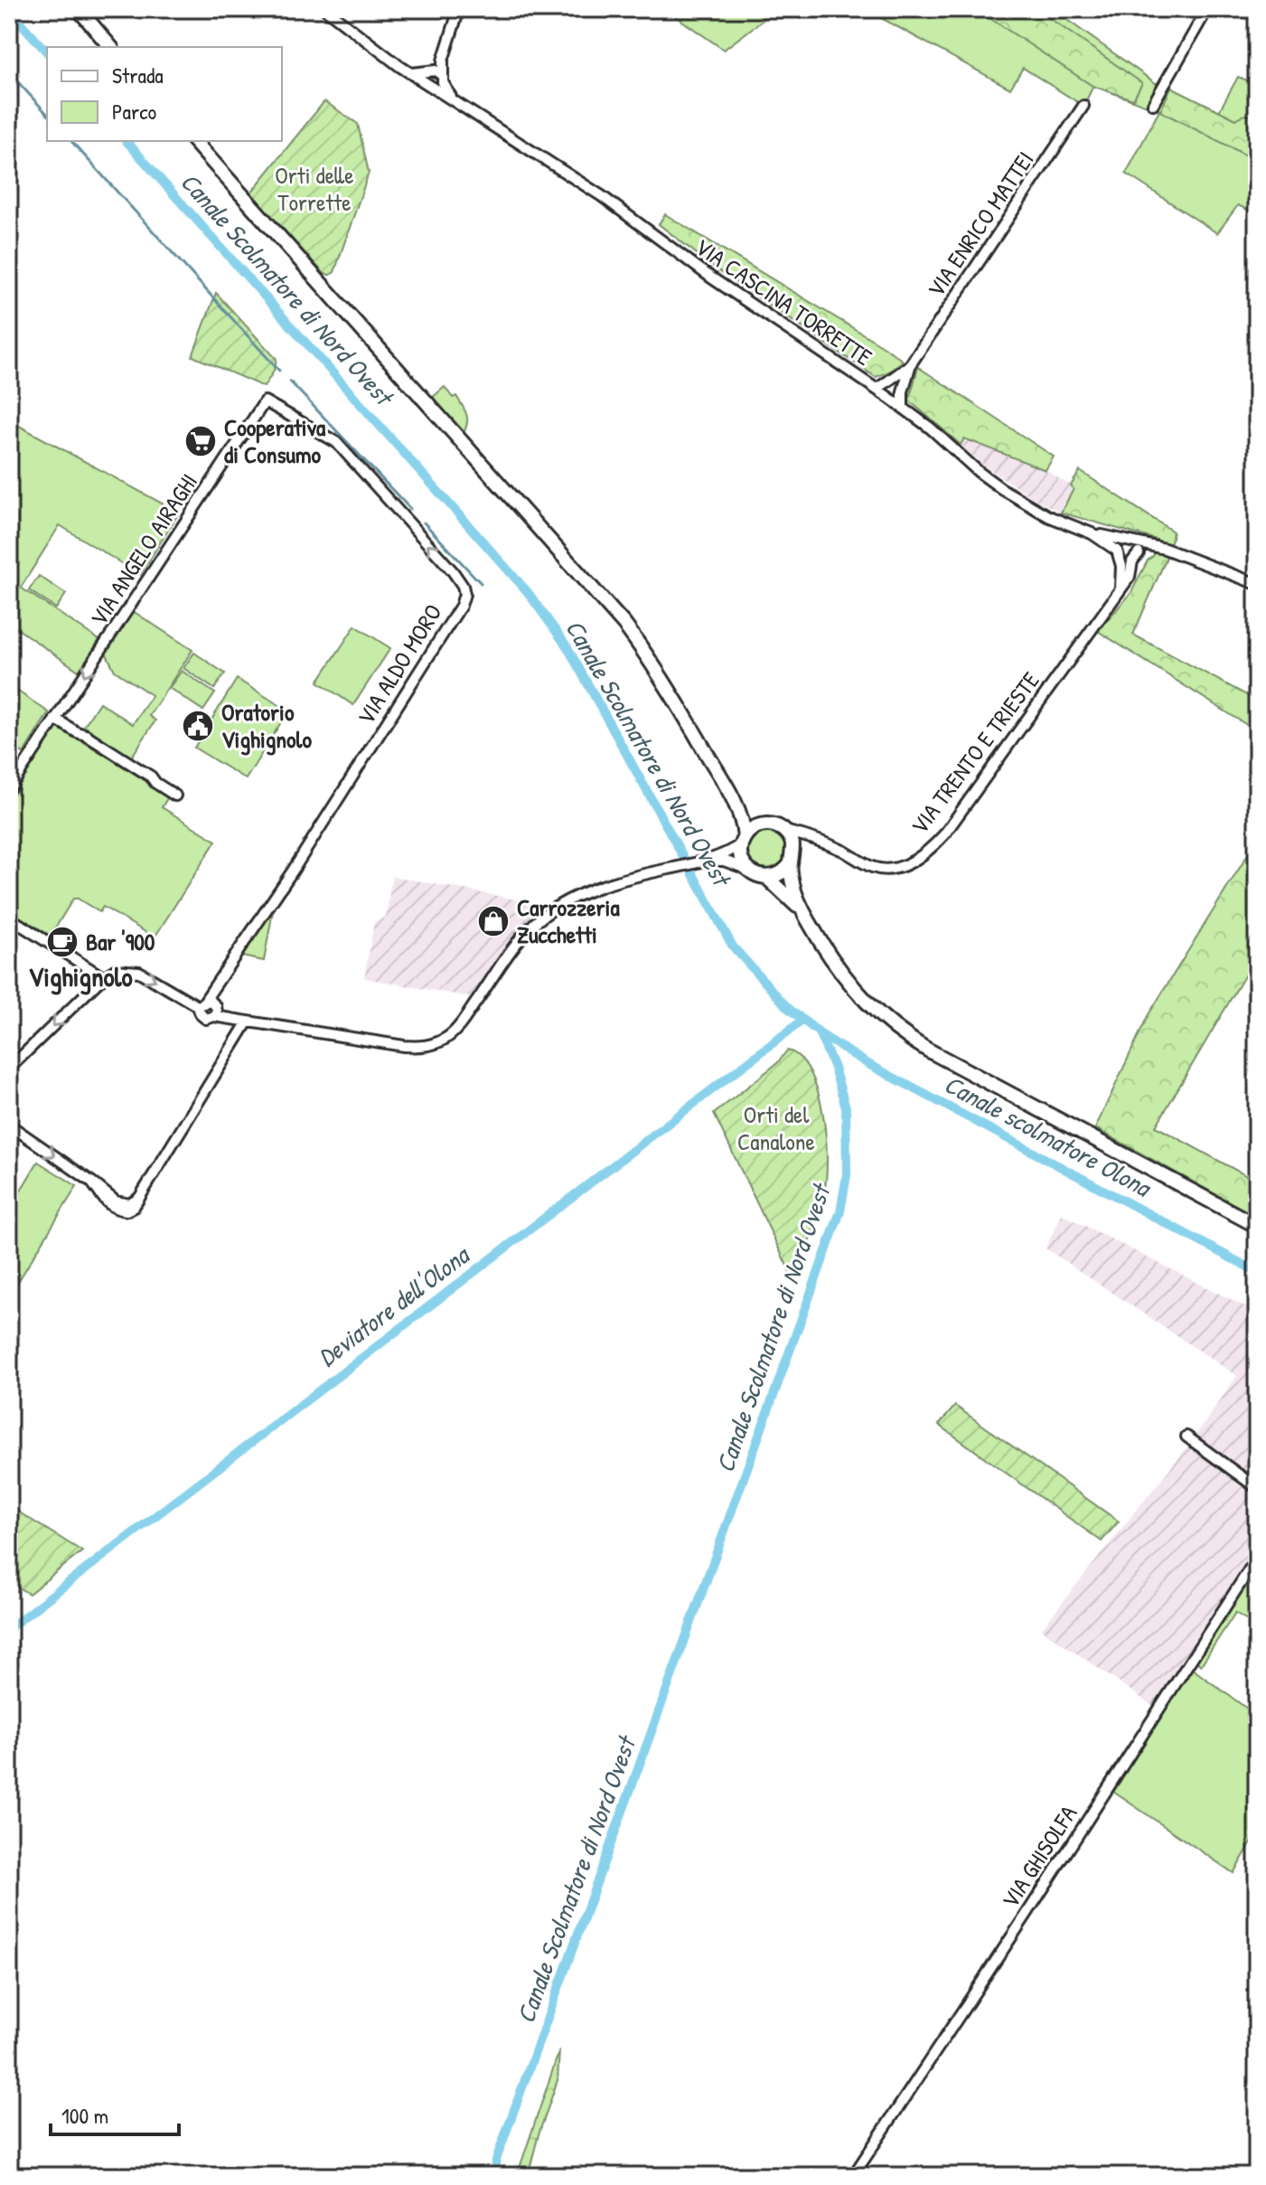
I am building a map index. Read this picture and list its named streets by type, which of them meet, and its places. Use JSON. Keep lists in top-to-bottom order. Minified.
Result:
{"streets":{"street":["VIA ENRICO MATTEI","VIA CASCINA TORRETTE","VIA ANGELO AIRAGHI","VIA ALDO MORO","VIA TRENTO E TRIESTE","VIA GHISOLFA"]},"crossings":[["VIA ENRICO MATTEI","VIA CASCINA TORRETTE"],["VIA CASCINA TORRETTE","VIA TRENTO E TRIESTE"],["VIA ANGELO AIRAGHI","VIA ALDO MORO"]],"one_way":["VIA ANGELO AIRAGHI"],"districts":["Vighignolo"],"water":["Canale Scolmatore di Nord Ovest","Canale scolmatore Olona","Deviatore dell'Olona"],"parks":["Orti delle Torrette","Orti del Canalone"],"places":{"supermarket":["Cooperativa di Consumo"],"public building":["Oratorio Vighignolo"],"shop":["Carrozzeria Zucchetti"],"cafe":["Bar '900"]},"legend":["Strada","Parco"],"scale_bar":"100 m"}
